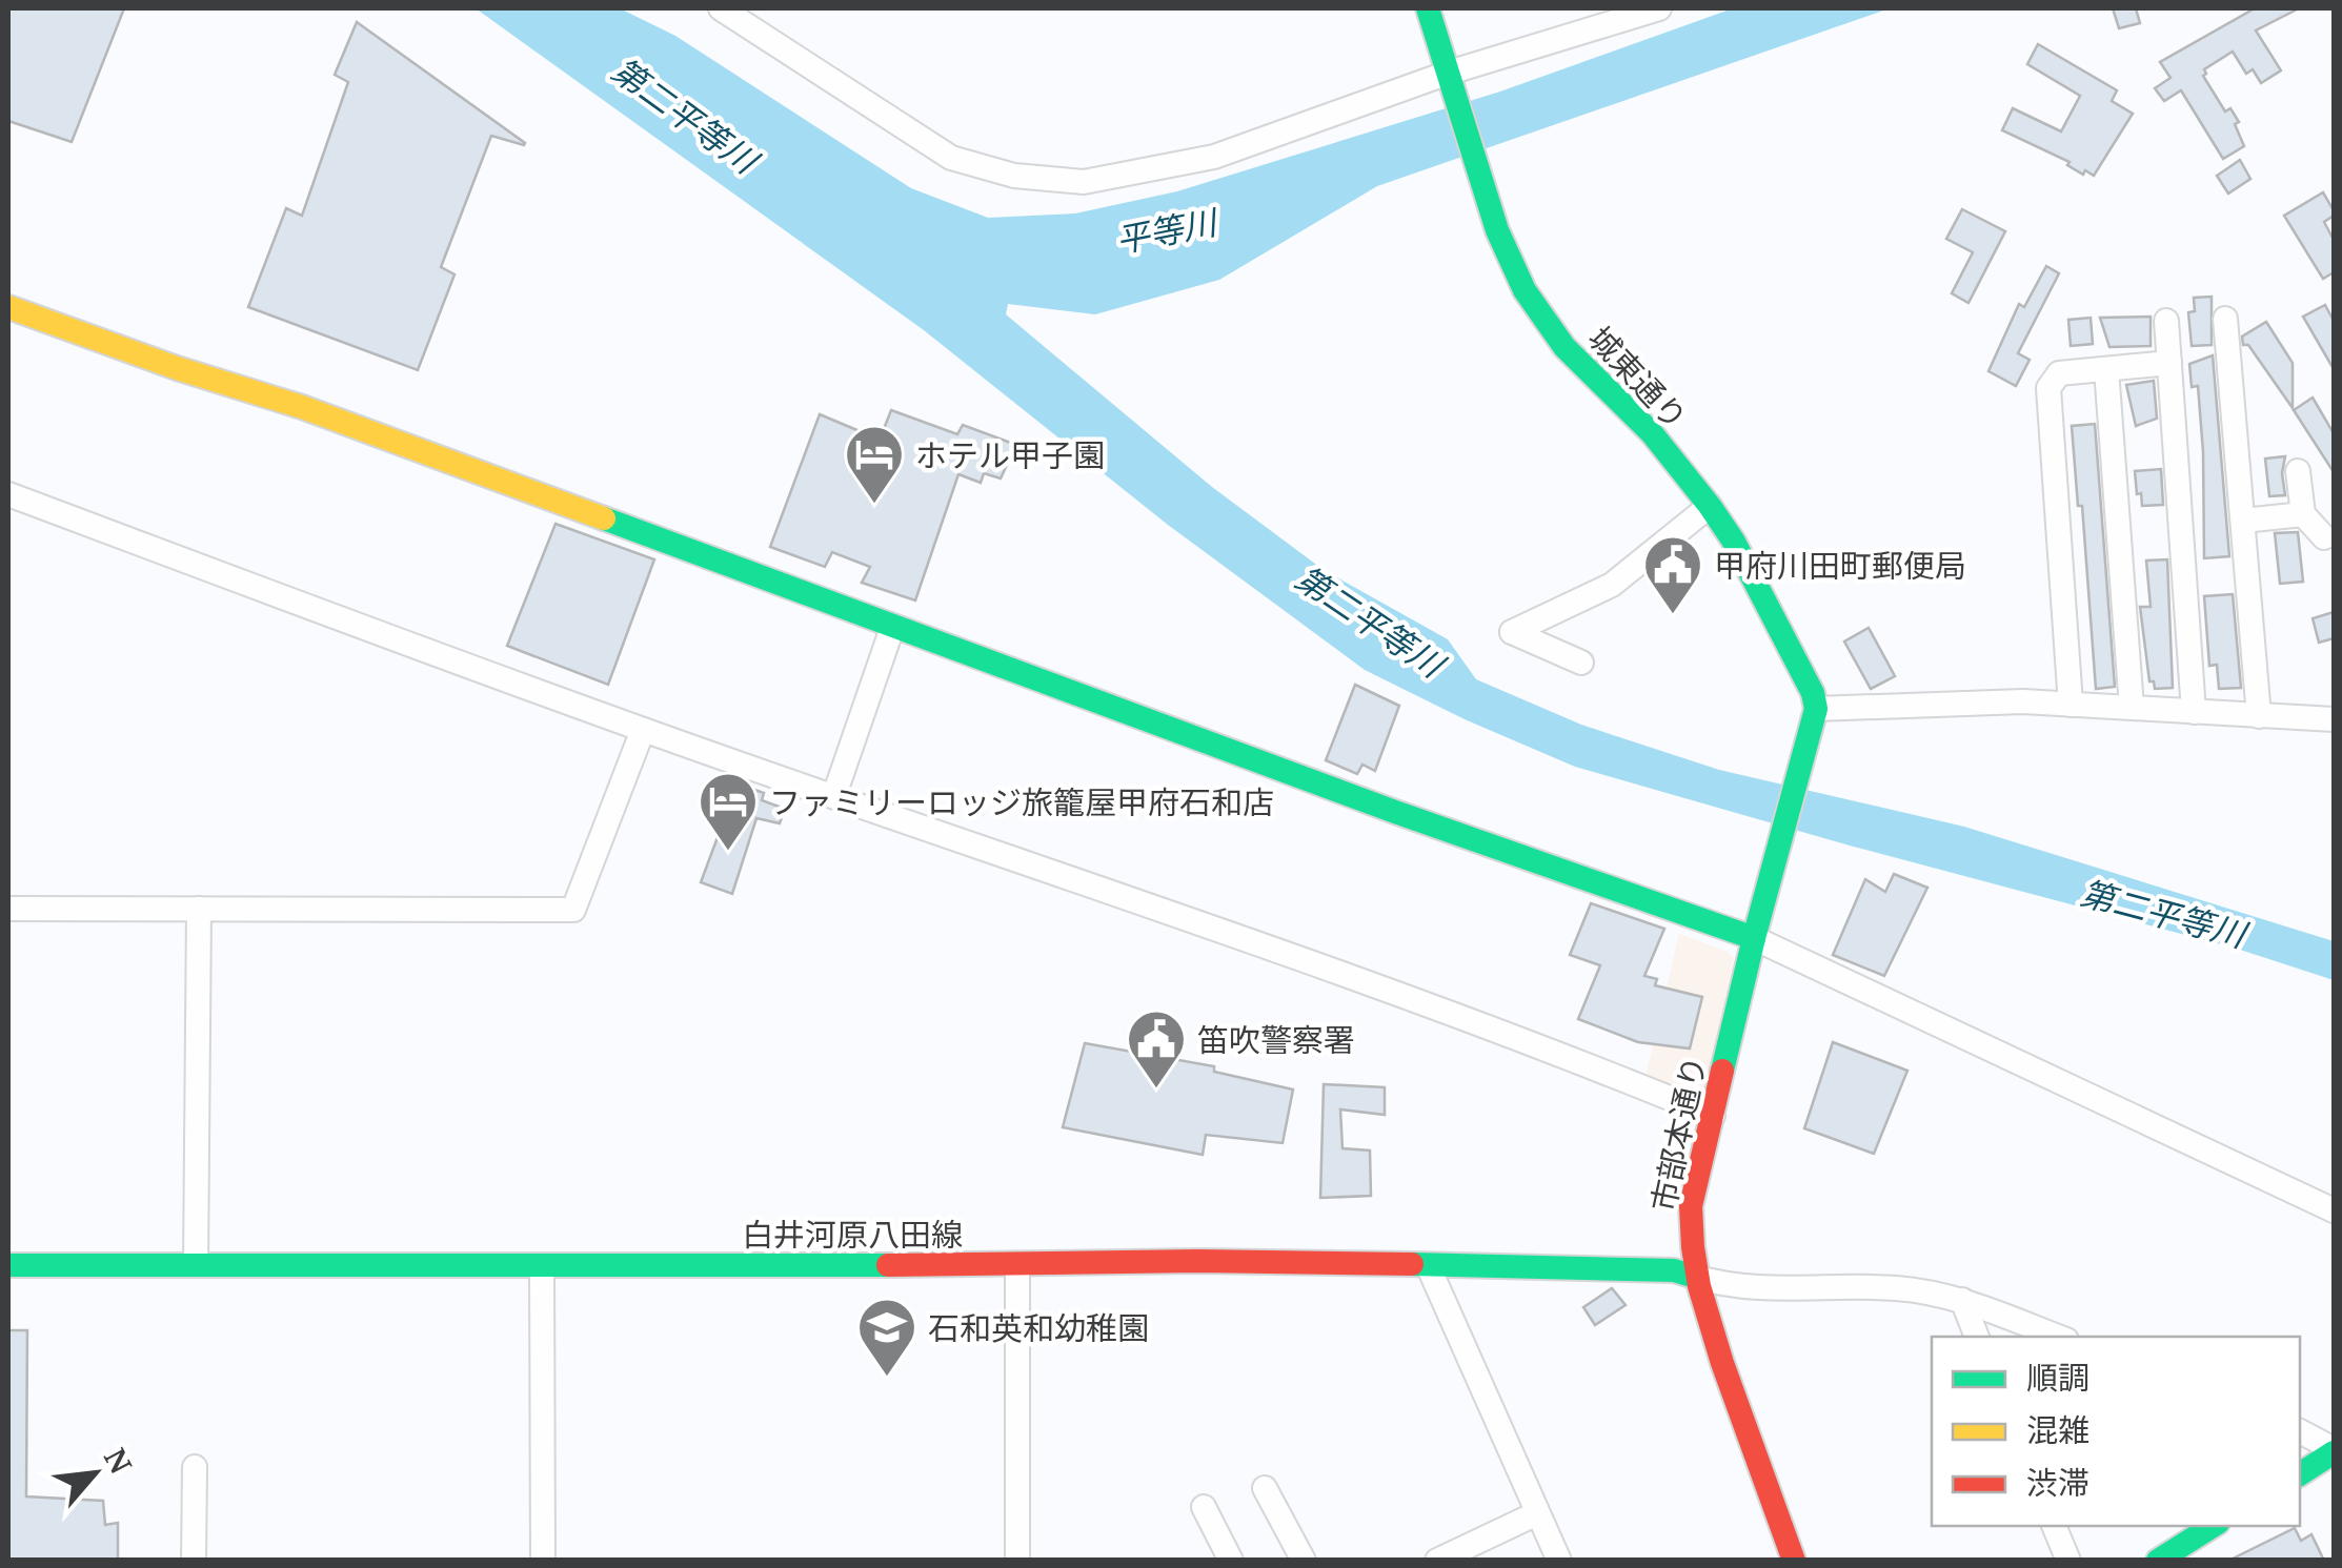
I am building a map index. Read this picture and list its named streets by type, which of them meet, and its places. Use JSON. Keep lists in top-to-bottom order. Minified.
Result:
{"streets":{"main road":["城東通り","市部本通り","白井河原八田線"]},"crossings":[["城東通り","市部本通り"],["市部本通り","白井河原八田線"]],"water":["第二平等川","平等川"],"places":{"hotel":["ホテル甲子園","ファミリーロッジ旅籠屋甲府石和店"],"public building":["甲府川田町郵便局","笛吹警察署"],"school or university":["石和英和幼稚園"]},"legend":["順調","混雑","渋滞"],"north":"top right"}
